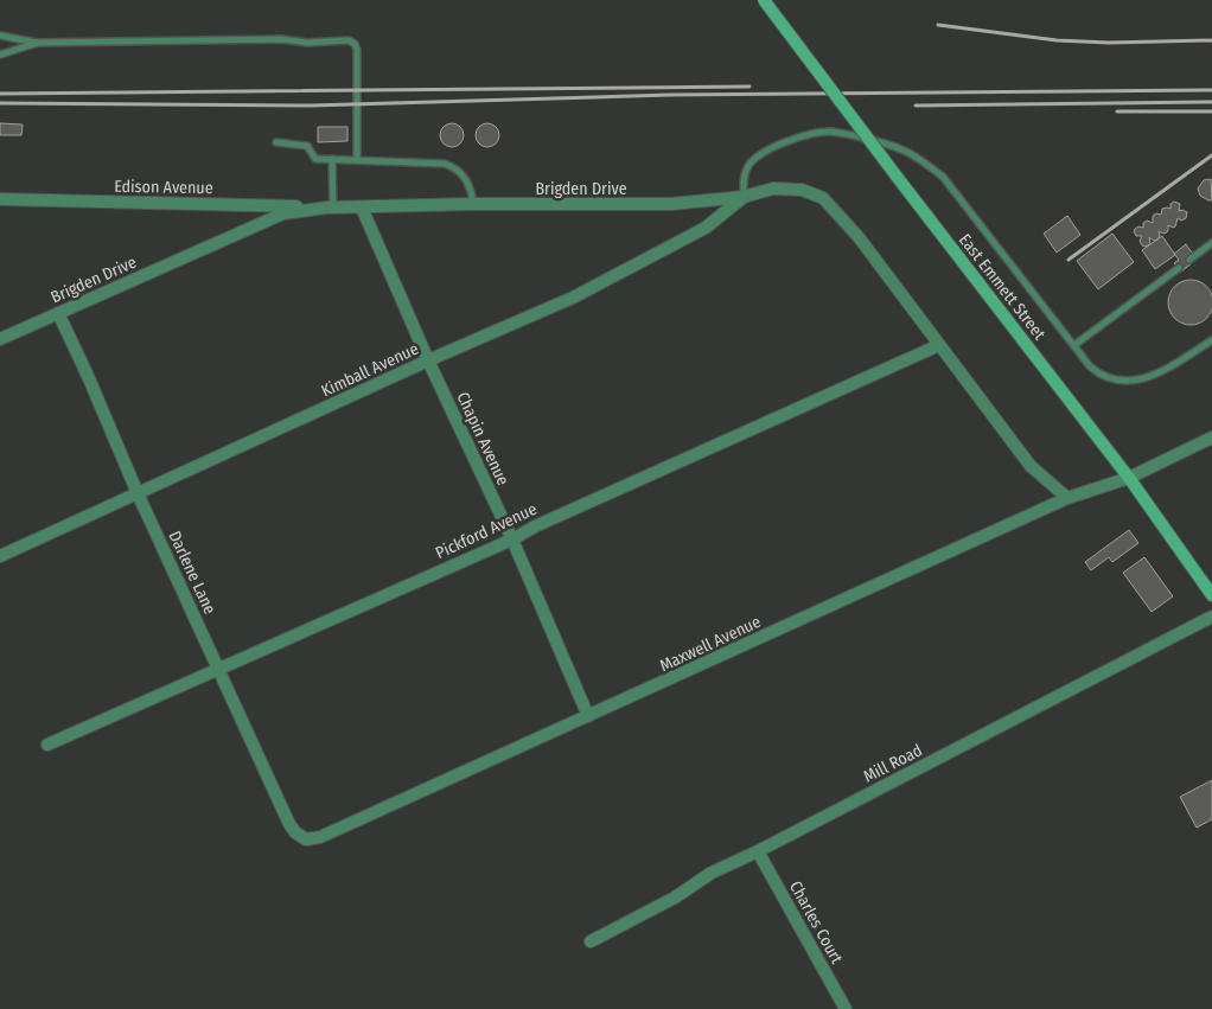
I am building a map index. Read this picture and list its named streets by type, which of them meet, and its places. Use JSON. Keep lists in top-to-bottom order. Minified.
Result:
{"streets":{"street":["Edison Avenue","Brigden Drive","East Emmett Street","Kimball Avenue","Chapin Avenue","Pickford Avenue","Darlene Lane","Maxwell Avenue","Mill Road","Charles Court"]},"crossings":[["Edison Avenue","Brigden Drive"],["Brigden Drive","Kimball Avenue"],["Brigden Drive","Chapin Avenue"],["Brigden Drive","Pickford Avenue"],["Brigden Drive","Darlene Lane"],["Brigden Drive","Maxwell Avenue"],["East Emmett Street","Maxwell Avenue"],["Kimball Avenue","Chapin Avenue"],["Kimball Avenue","Darlene Lane"],["Chapin Avenue","Pickford Avenue"],["Chapin Avenue","Maxwell Avenue"],["Pickford Avenue","Darlene Lane"],["Darlene Lane","Maxwell Avenue"],["Mill Road","Charles Court"]]}
